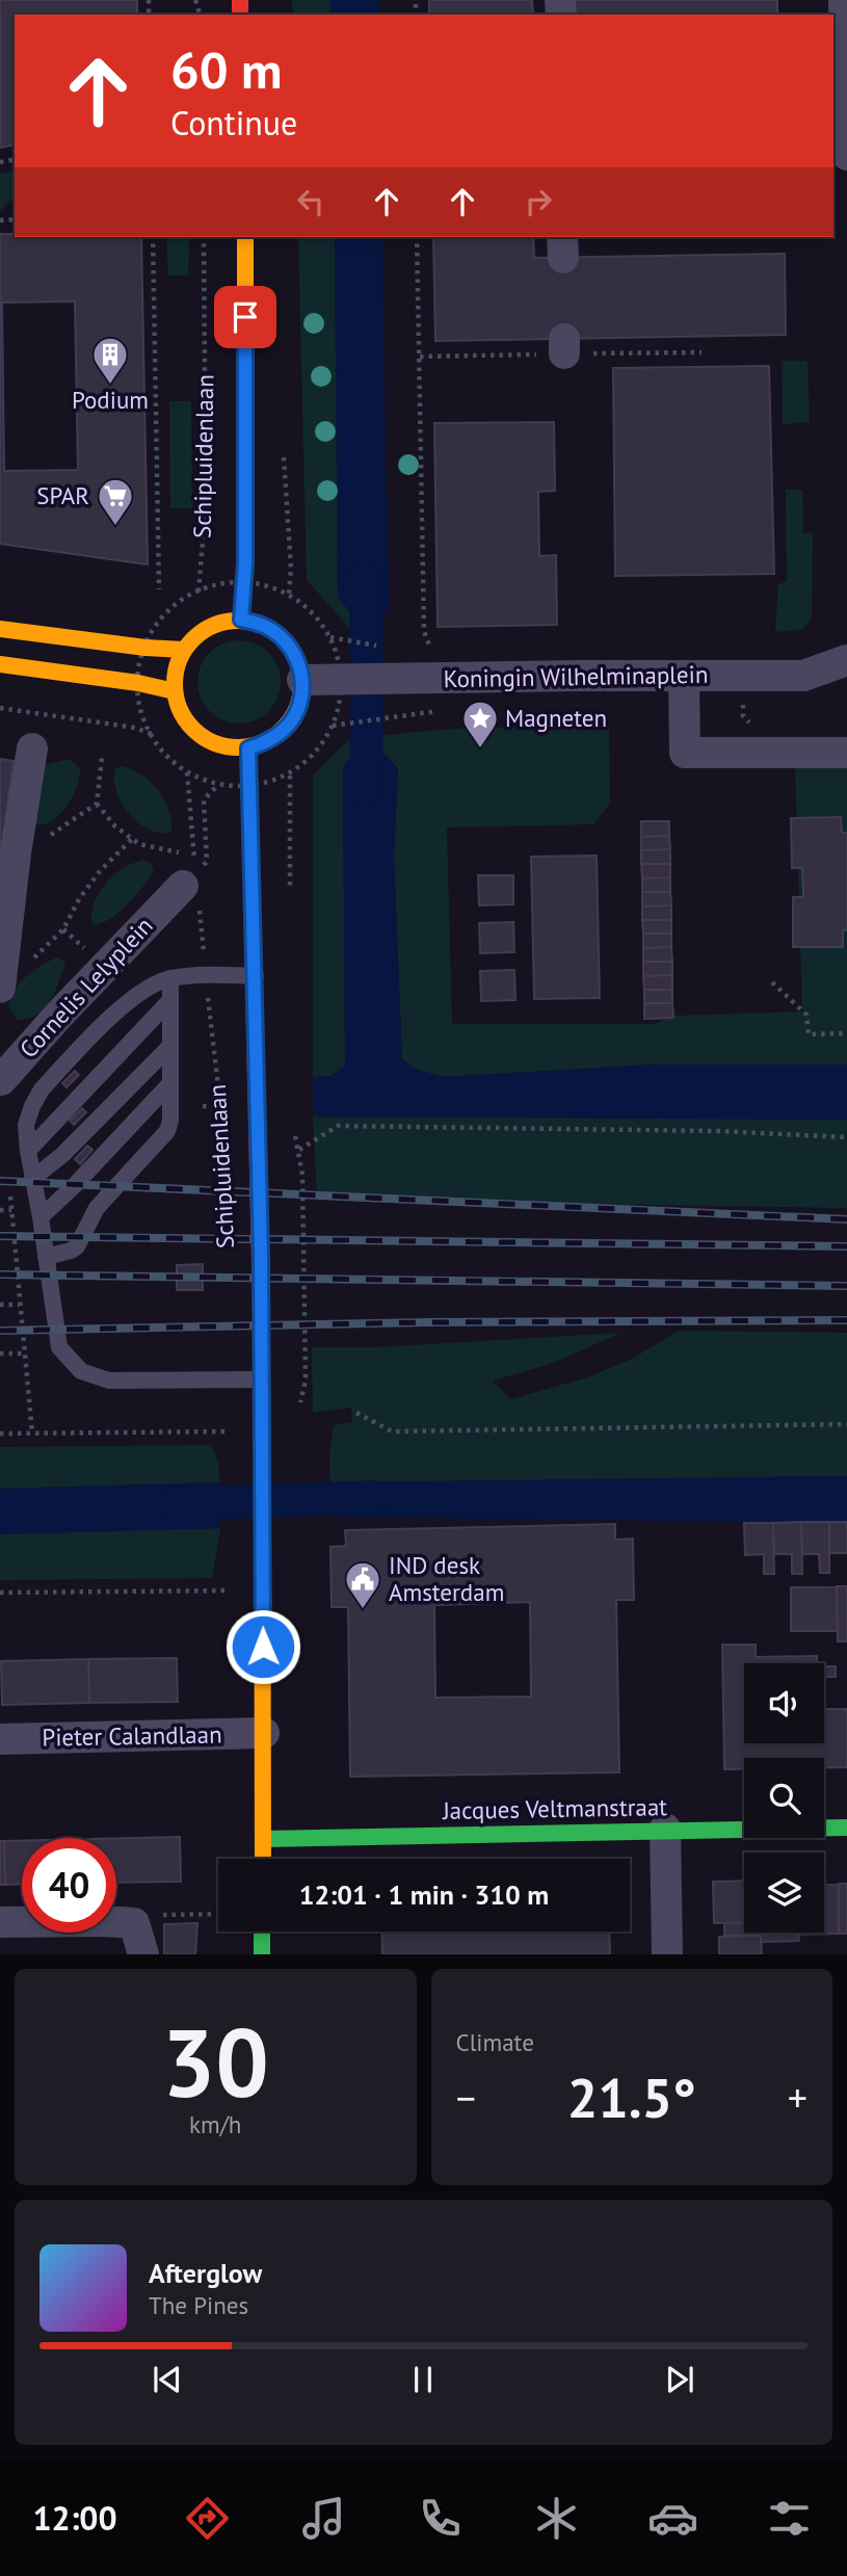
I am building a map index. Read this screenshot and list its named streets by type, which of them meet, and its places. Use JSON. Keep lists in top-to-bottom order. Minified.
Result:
{"streets":{"street":["Schipluidenlaan","Koningin Wilhelminaplein","Cornelis Lelyplein","Pieter Calandlaan","Jacques Veltmanstraat"]},"crossings":[["Schipluidenlaan","Koningin Wilhelminaplein"],["Schipluidenlaan","Cornelis Lelyplein"]],"places":{"building":["Podium"],"supermarket":["SPAR"],"place":["Magneten"],"public building":["IND desk Amsterdam"]},"page":{"turn":["60 m","Continue"],"limit":"40","trip":"12:01 · 1 min · 310 m","tile":[["30","km/h"],"Climate"],"heat":["−","21.5°","+"],"song":["Afterglow","The Pines"],"tabs":"12:00"}}
